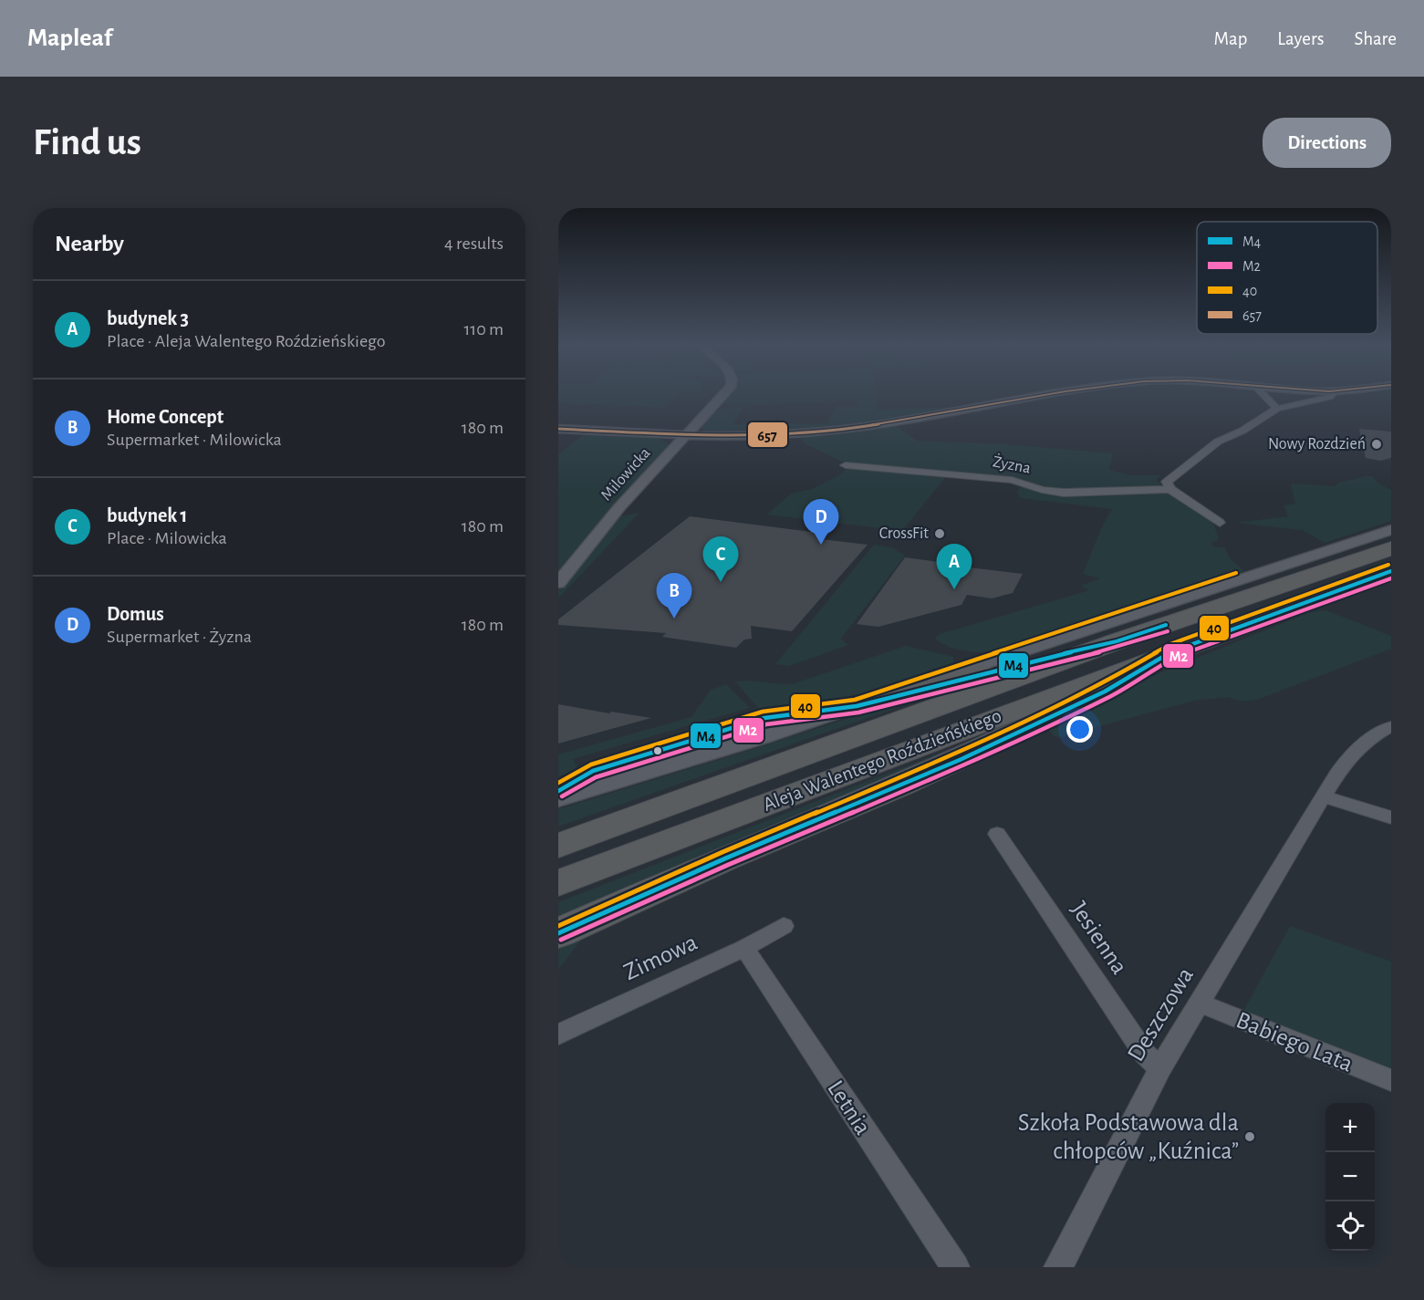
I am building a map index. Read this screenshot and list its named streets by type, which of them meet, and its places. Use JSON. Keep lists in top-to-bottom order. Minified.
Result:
{"streets":{"highway":["Aleja Walentego Roździeńskiego"],"street":["Żyzna","Milowicka","Jesienna","Zimowa","Deszczowa","Babiego Lata","Letnia"]},"crossings":[["Jesienna","Deszczowa"],["Zimowa","Letnia"],["Deszczowa","Babiego Lata"]],"places":["Nowy Rozdzień","CrossFit","Szkoła Podstawowa dla chłopców „Kuźnica”"],"lines":["transit line 657","transit line 40","transit line M4","transit line M2"],"legend":["M4","M2","40","657"],"page":{"header":"Mapleaf","nav":["Map","Layers","Share"],"buttons":"Directions","title":"Find us","heading":["Nearby","4 results"],"list":[{"mark":"A","name":"budynek 3","note":"Place · Aleja Walentego Roździeńskiego","value":"110 m"},{"mark":"B","name":"Home Concept","note":"Supermarket · Milowicka","value":"180 m"},{"mark":"C","name":"budynek 1","note":"Place · Milowicka","value":"180 m"},{"mark":"D","name":"Domus","note":"Supermarket · Żyzna","value":"180 m"}],"pins":["D","C","A","B"],"map_buttons":["+","−"]}}
